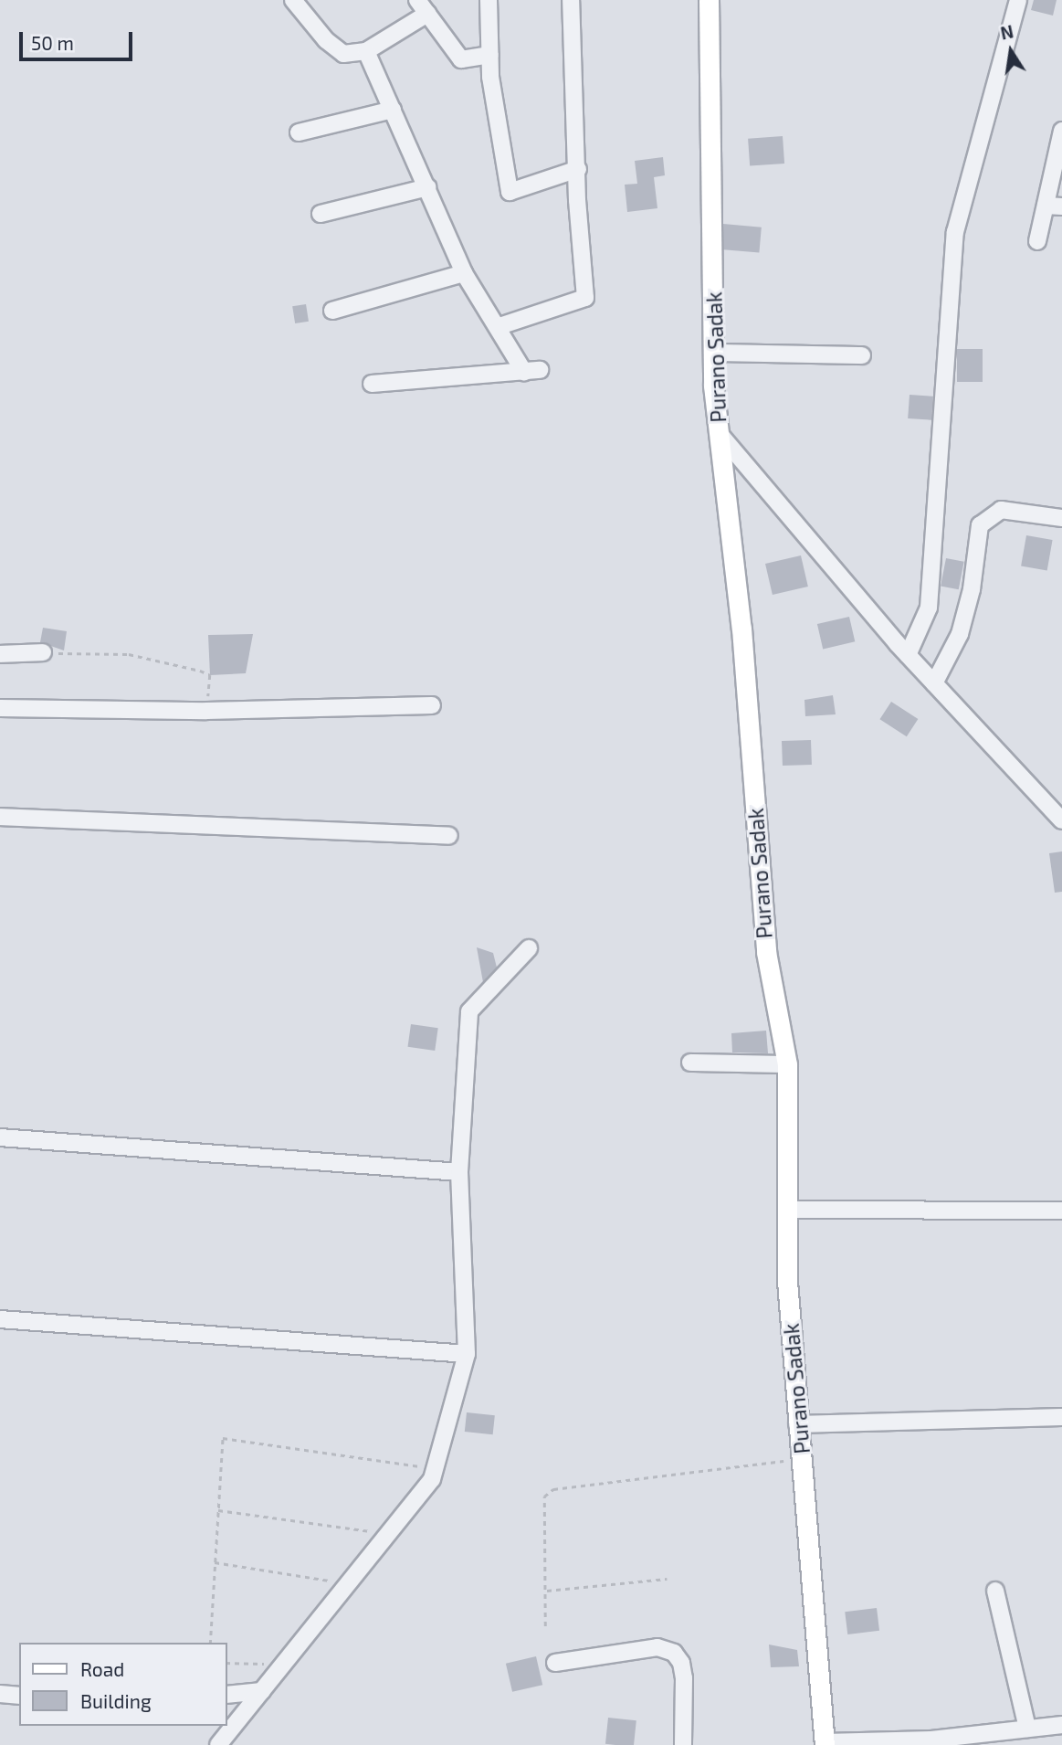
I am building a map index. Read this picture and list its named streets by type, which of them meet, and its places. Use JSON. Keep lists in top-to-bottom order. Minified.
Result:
{"streets":{"main road":["Purano Sadak"]},"legend":["Road","Building"],"scale_bar":"50 m","north":"top"}
